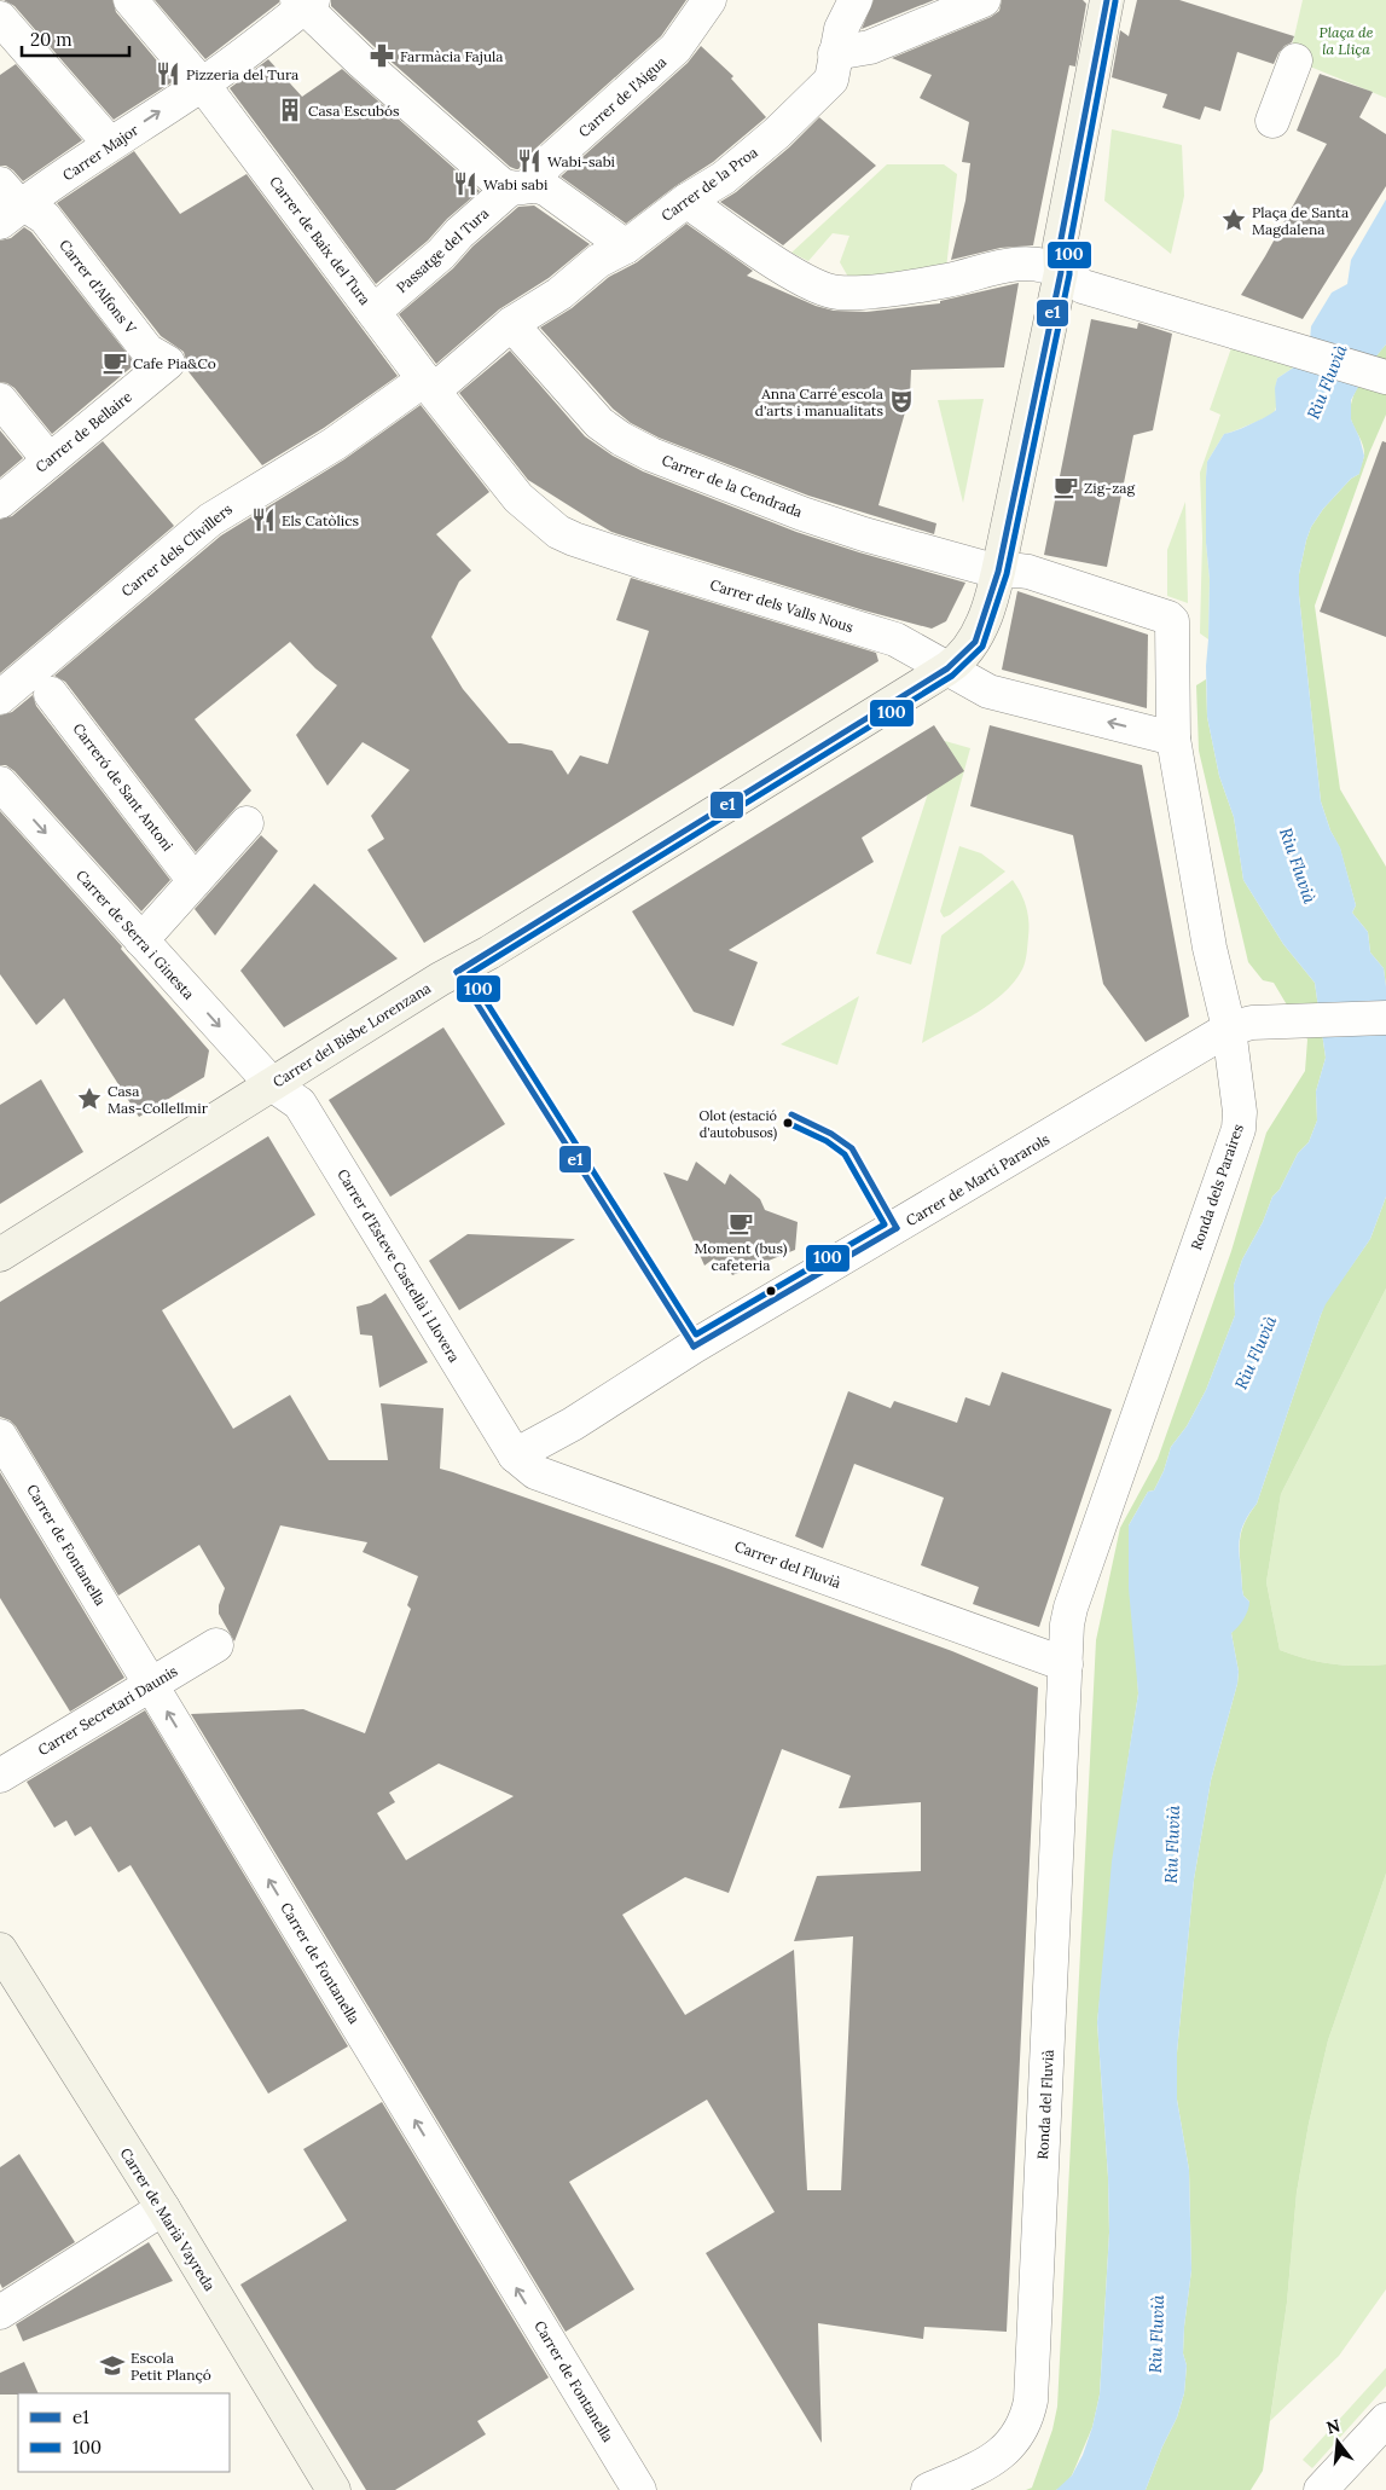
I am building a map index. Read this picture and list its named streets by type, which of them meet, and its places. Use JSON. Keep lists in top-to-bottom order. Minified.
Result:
{"streets":{"main road":["Carrer del Bisbe Lorenzana","Carrer de Marià Vayreda"],"street":["Carrer de l'Aigua","Carrer Major","Carrer de la Proa","Carrer de Baix del Tura","Passatge del Tura","Carrer d'Alfons V","Carrer de Bellaire","Carrer de la Cendrada","Carrer dels Clivillers","Carrer dels Valls Nous","Carreró de Sant Antoni","Carrer de Serra i Ginesta","Carrer de Martí Pararols","Ronda dels Paraires","Carrer d'Esteve Castellà i Llovera","Carrer de Fontanella","Carrer del Fluvià","Carrer Secretari Daunis","Ronda del Fluvià"]},"crossings":[["Carrer de l'Aigua","Passatge del Tura"],["Carrer Major","Carrer de Baix del Tura"],["Carrer Major","Carrer d'Alfons V"],["Carrer de la Proa","Carrer de Baix del Tura"],["Carrer de la Proa","Carrer de la Cendrada"],["Carrer de la Proa","Carrer dels Clivillers"],["Carrer de la Proa","Carrer dels Valls Nous"],["Carrer de Baix del Tura","Passatge del Tura"],["Carrer de Baix del Tura","Carrer dels Clivillers"],["Carrer de Baix del Tura","Carrer dels Valls Nous"],["Carrer d'Alfons V","Carrer de Bellaire"],["Carrer de la Cendrada","Carrer del Bisbe Lorenzana"],["Carrer de la Cendrada","Ronda dels Paraires"],["Carrer dels Clivillers","Carrer dels Valls Nous"],["Carrer dels Clivillers","Carreró de Sant Antoni"],["Carrer dels Valls Nous","Carrer del Bisbe Lorenzana"],["Carrer dels Valls Nous","Ronda dels Paraires"],["Carrer de Serra i Ginesta","Carrer del Bisbe Lorenzana"],["Carrer de Serra i Ginesta","Carrer d'Esteve Castellà i Llovera"],["Carrer del Bisbe Lorenzana","Carrer d'Esteve Castellà i Llovera"],["Carrer de Martí Pararols","Ronda dels Paraires"],["Carrer de Martí Pararols","Carrer d'Esteve Castellà i Llovera"],["Carrer de Martí Pararols","Carrer del Fluvià"],["Ronda dels Paraires","Carrer del Fluvià"],["Ronda dels Paraires","Ronda del Fluvià"],["Carrer d'Esteve Castellà i Llovera","Carrer del Fluvià"],["Carrer de Fontanella","Carrer Secretari Daunis"],["Carrer del Fluvià","Ronda del Fluvià"]],"one_way":["Carrer de Serra i Ginesta","Carrer de Fontanella"],"water":["Riu Fluvià"],"parks":["Plaça de la Lliça"],"places":{"pharmacy":["Farmàcia Fajula"],"restaurant":["Pizzeria del Tura","Wabi-sabi","Wabi sabi","Els Catòlics"],"building":["Casa Escubós"],"place":["Plaça de Santa Magdalena","Casa Mas-Collellmir"],"cafe":["Cafe Pia&Co","Zig-zag","Moment (bus) cafeteria"],"theatre":["Anna Carré escola d'arts i manualitats"],"other":["Olot (estació d'autobusos)"],"school or university":["Escola Petit Plançó"]},"lines":["transit line e1","transit line 100"],"legend":["e1","100"],"scale_bar":"20 m","north":"top"}
